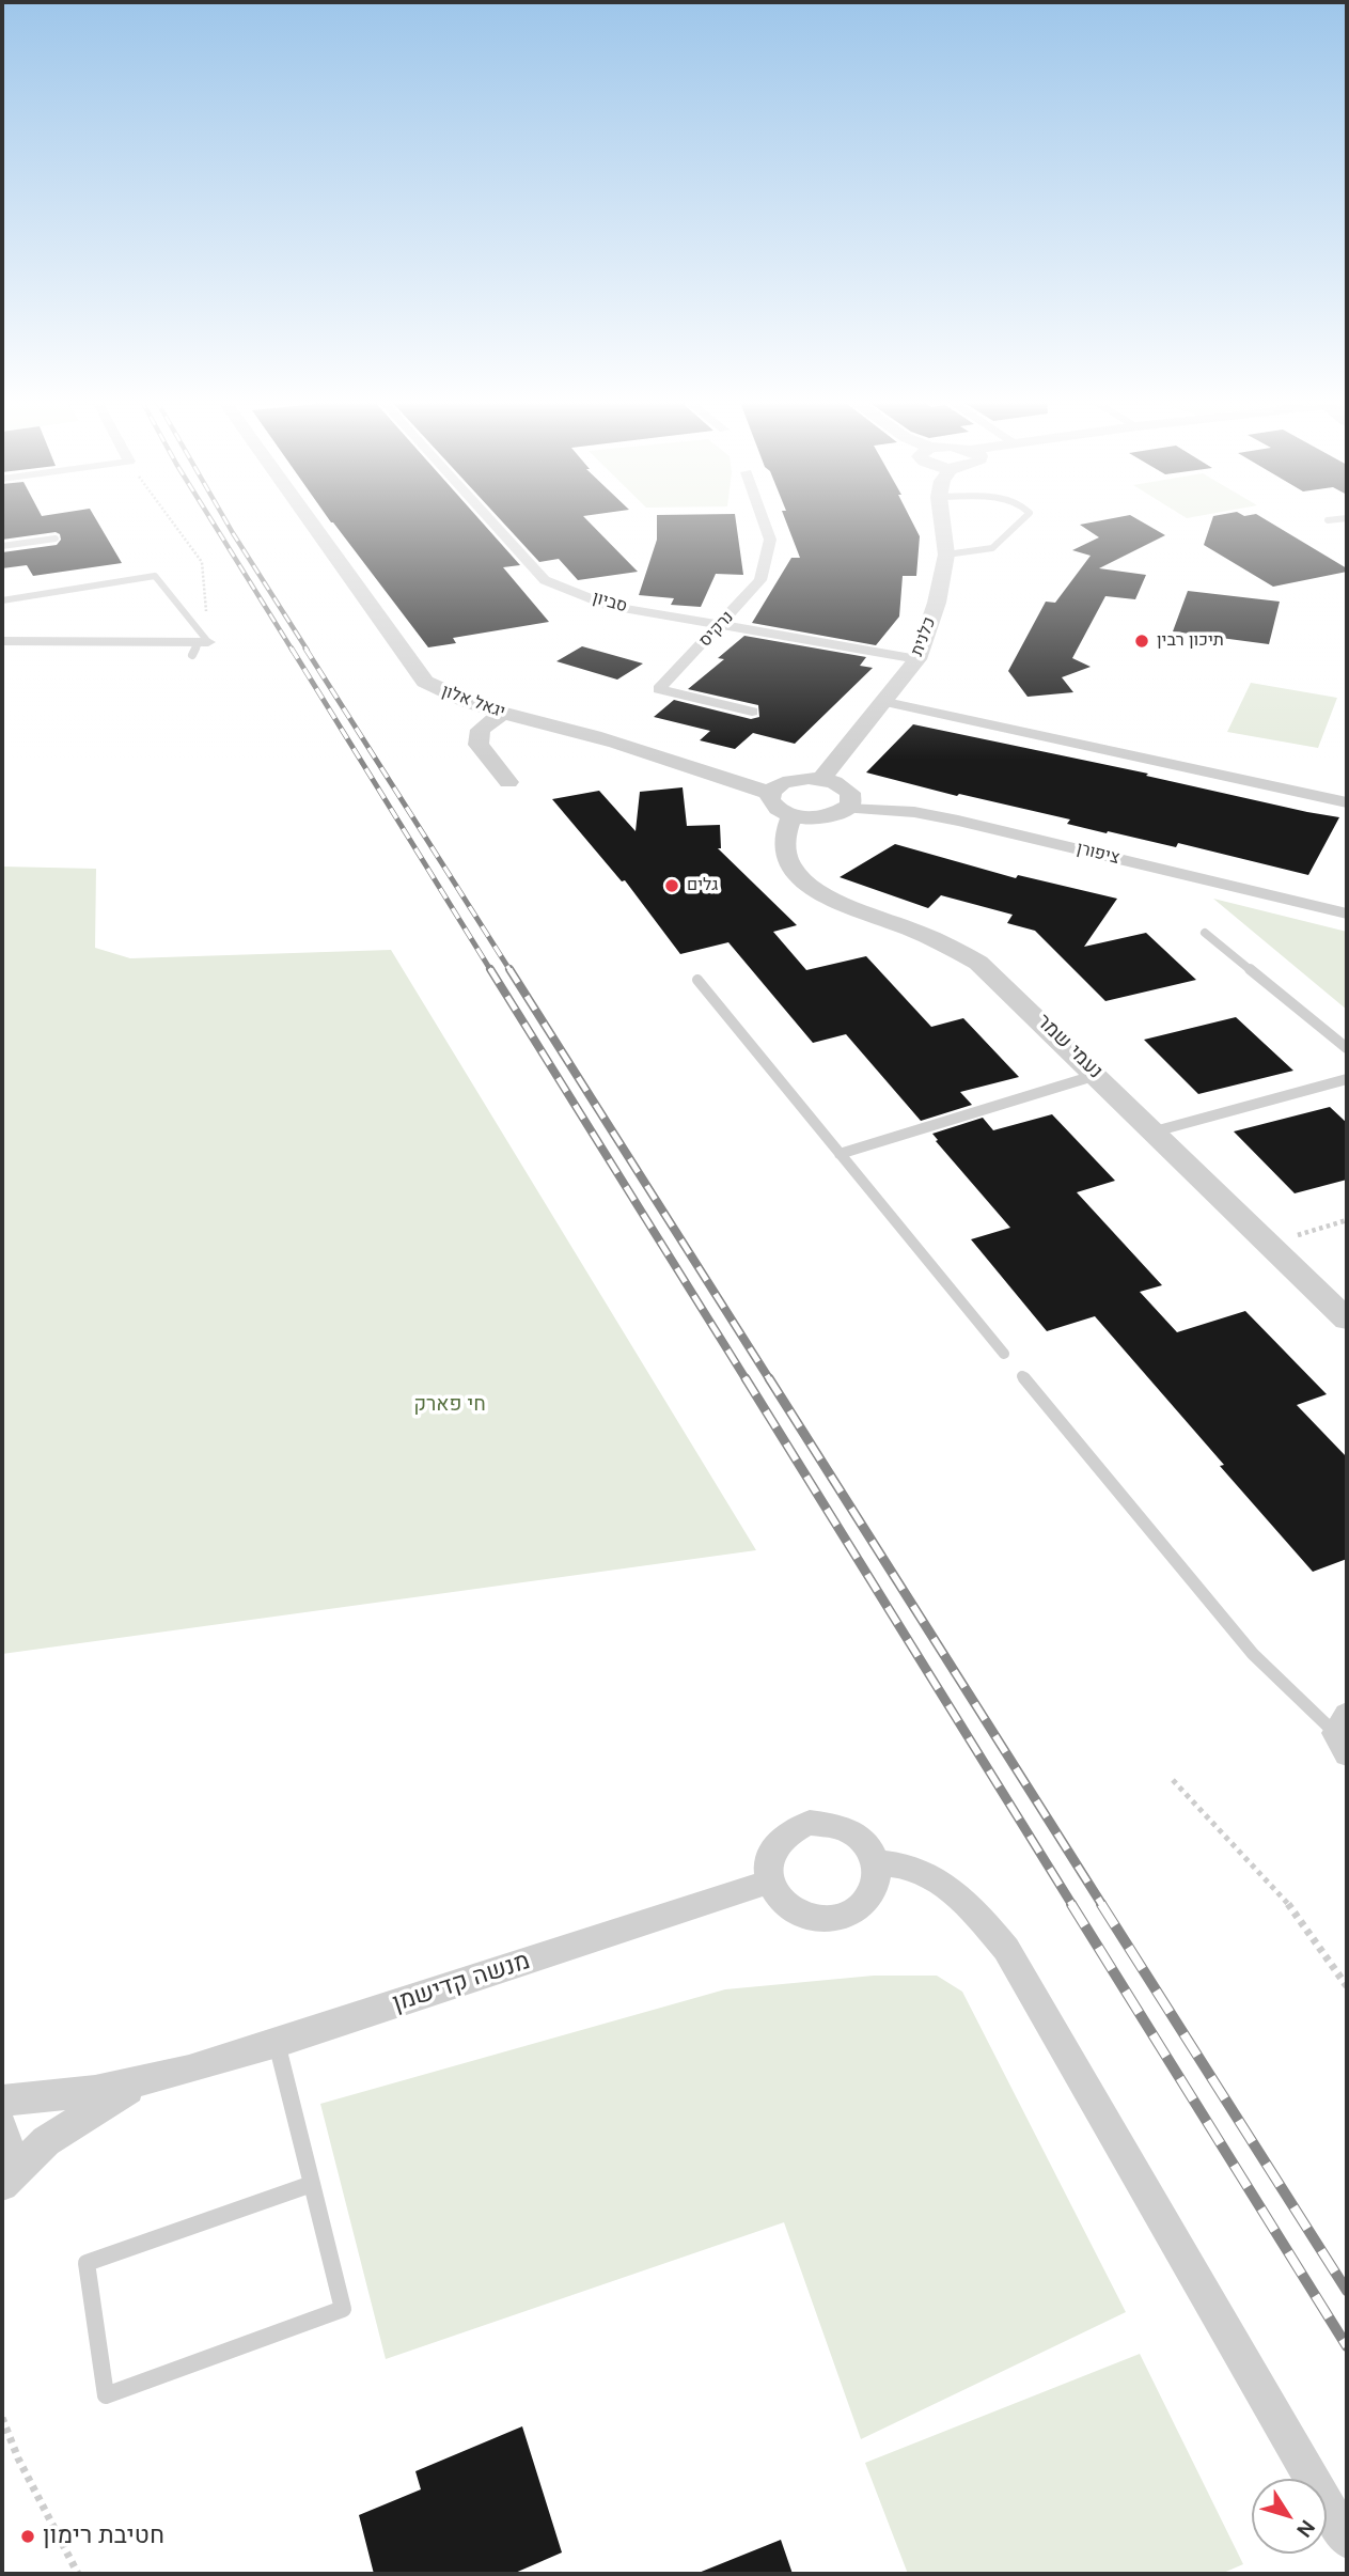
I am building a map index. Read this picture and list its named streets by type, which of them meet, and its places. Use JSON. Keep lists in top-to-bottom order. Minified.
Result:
{"streets":{"street":["סביון","נרקיס","כלנית","יגאל אלון","ציפורן","נעמי שמר","מנשה קדישמן"]},"crossings":[["סביון","נרקיס"],["סביון","כלנית"]],"parks":["חי פארק"],"places":["תיכון רבין","גלים","חטיבת רימון"],"north":"bottom right"}
